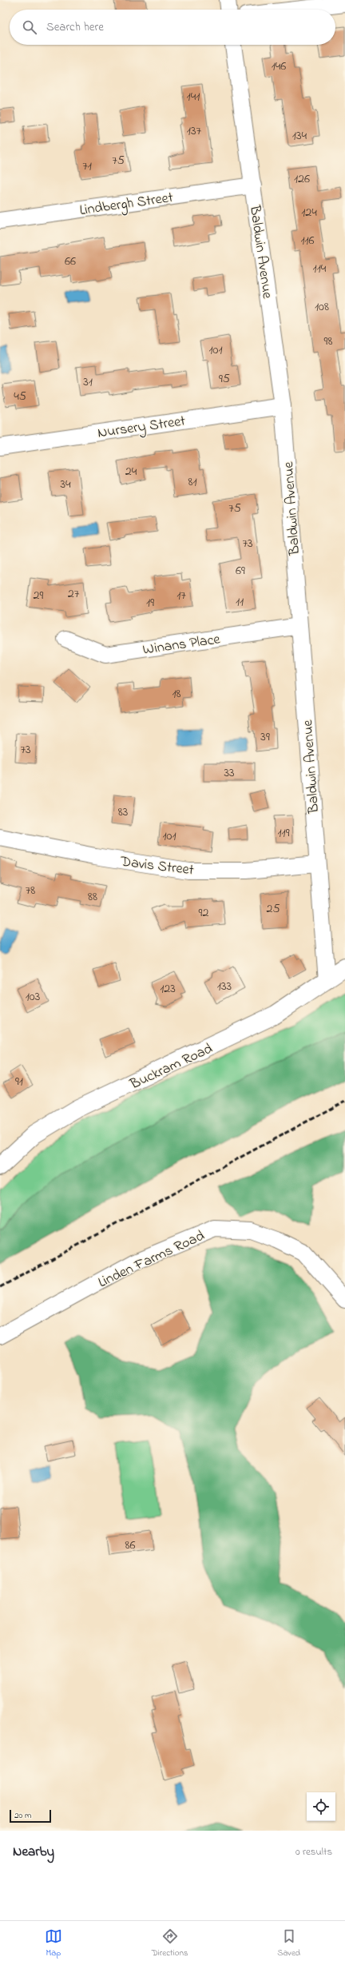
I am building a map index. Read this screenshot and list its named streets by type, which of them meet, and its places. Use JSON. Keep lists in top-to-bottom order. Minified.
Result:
{"streets":{"main road":["Buckram Road"],"street":["Lindbergh Street","Baldwin Avenue","Nursery Street","Winans Place","Davis Street","Linden Farms Road"]},"crossings":[["Lindbergh Street","Baldwin Avenue"],["Baldwin Avenue","Nursery Street"],["Baldwin Avenue","Winans Place"],["Baldwin Avenue","Davis Street"],["Baldwin Avenue","Buckram Road"]],"house_numbers":["146","141","137","134","75","71","126","124","116","66","114","108","98","101","95","31","45","24","81","34","75","73","69","27","29","17","11","19","18","39","73","33","83","119","101","78","88","25","92","133","123","103","91","86"],"scale_bar":"20 m","page":{"search":"Search here","scale":"20 m","heading":["Nearby","0 results"],"nav":["Map","Directions","Saved"]}}
